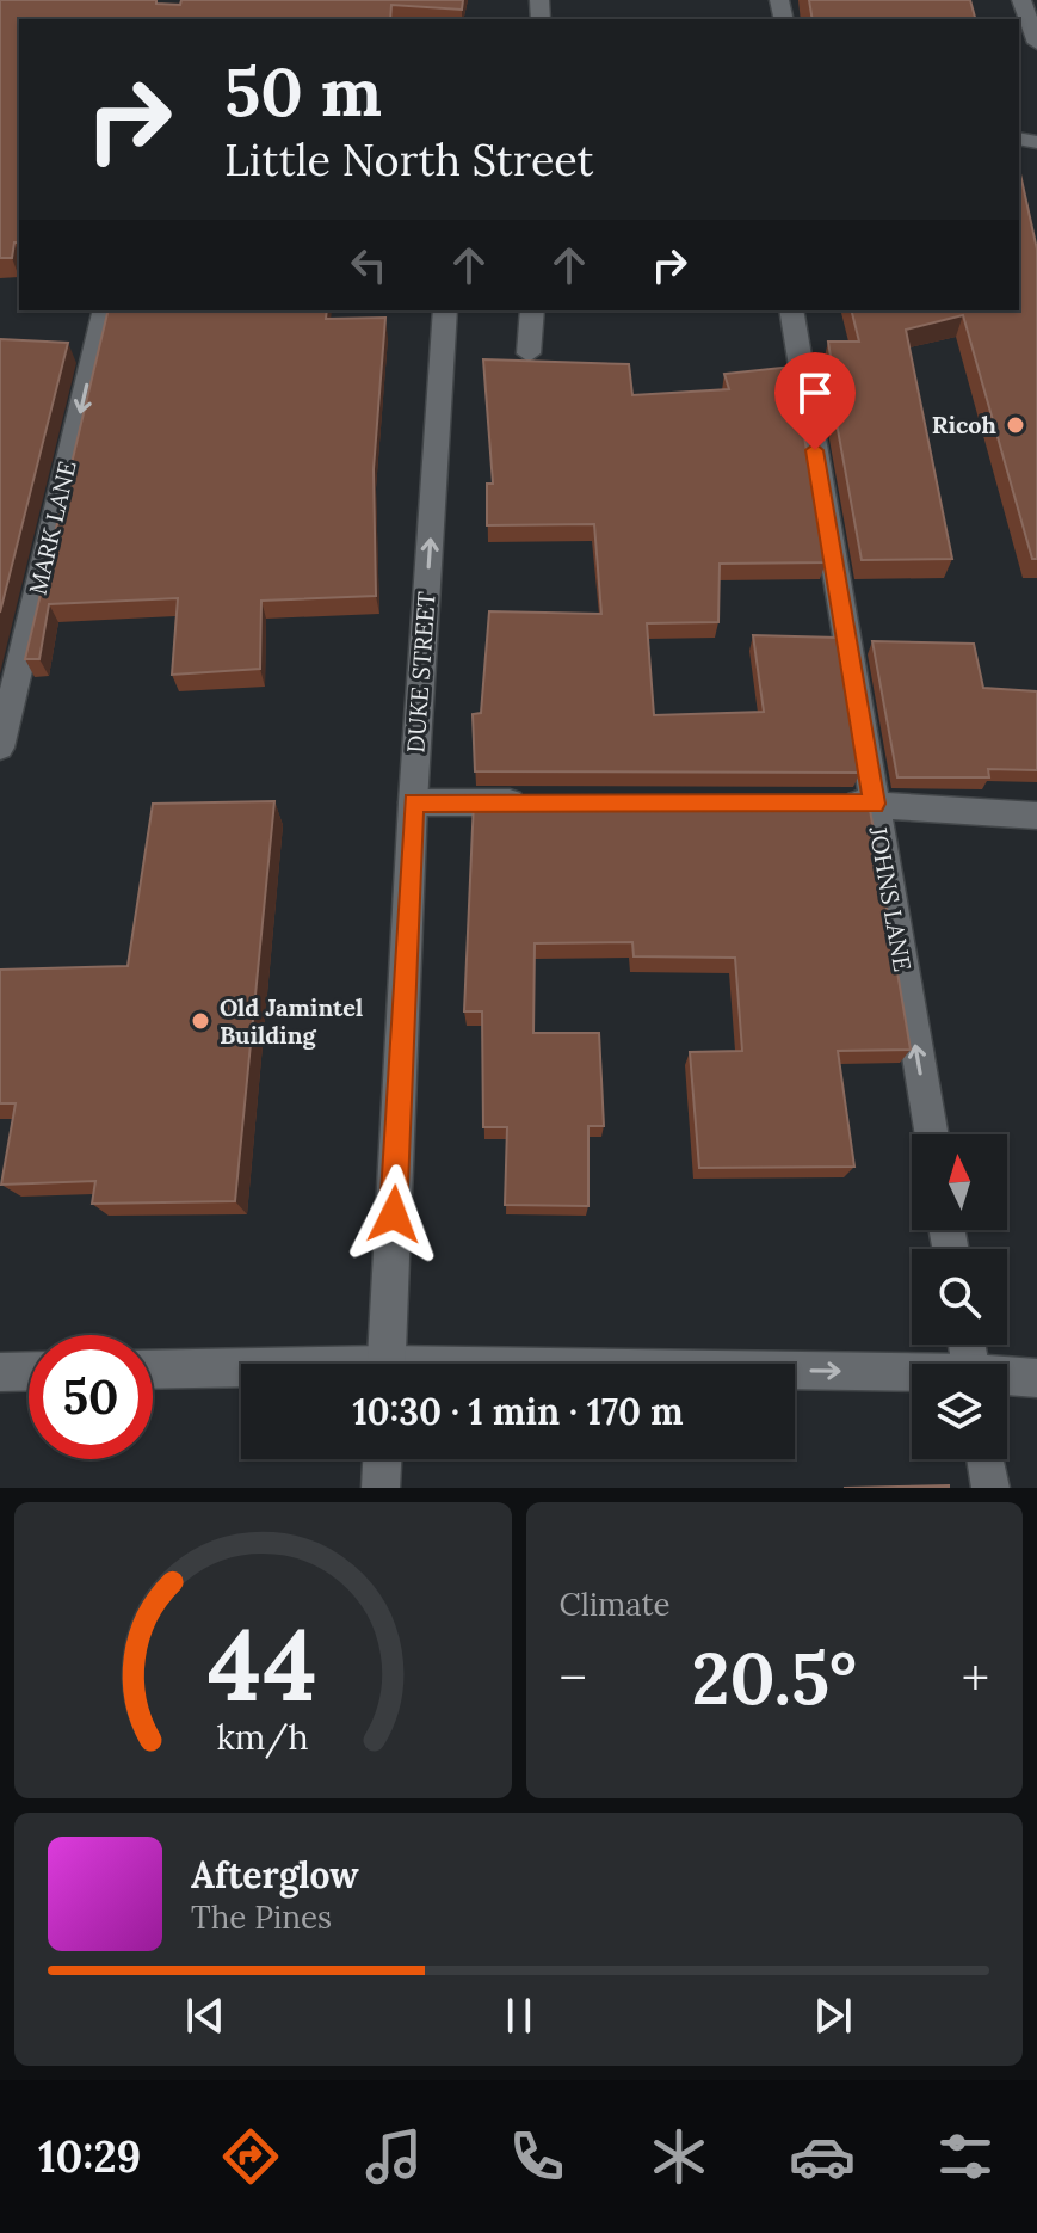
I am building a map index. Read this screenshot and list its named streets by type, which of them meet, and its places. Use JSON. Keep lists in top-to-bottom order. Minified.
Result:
{"streets":{"street":["MARK LANE","DUKE STREET","JOHNS LANE"]},"one_way":["MARK LANE","DUKE STREET","JOHNS LANE"],"places":["Ricoh","Old Jamintel Building"],"north":"top","page":{"turn":["50 m","Little North Street"],"limit":"50","trip":"10:30 · 1 min · 170 m","tile":"Climate","heat":["−","20.5°","+"],"song":["Afterglow","The Pines"],"tabs":"10:29","gauge":["44","km/h"]}}
